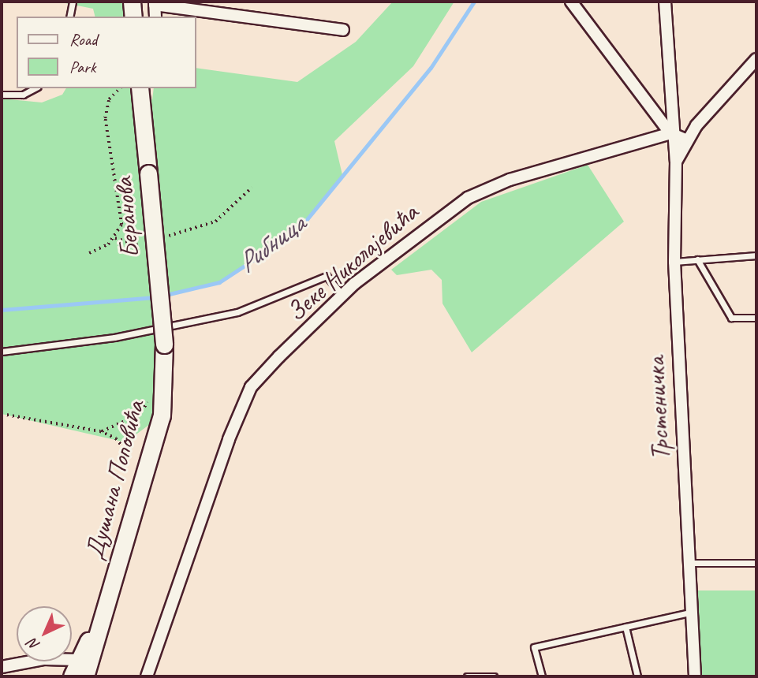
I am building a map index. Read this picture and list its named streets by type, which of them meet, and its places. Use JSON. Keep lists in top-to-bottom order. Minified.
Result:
{"streets":{"main road":["Беранова","Душана Поповића"],"street":["Зеке Николајевића","Трстеничка"]},"crossings":[["Беранова","Душана Поповића"]],"water":["Рибница"],"legend":["Road","Park"],"north":"bottom left"}
